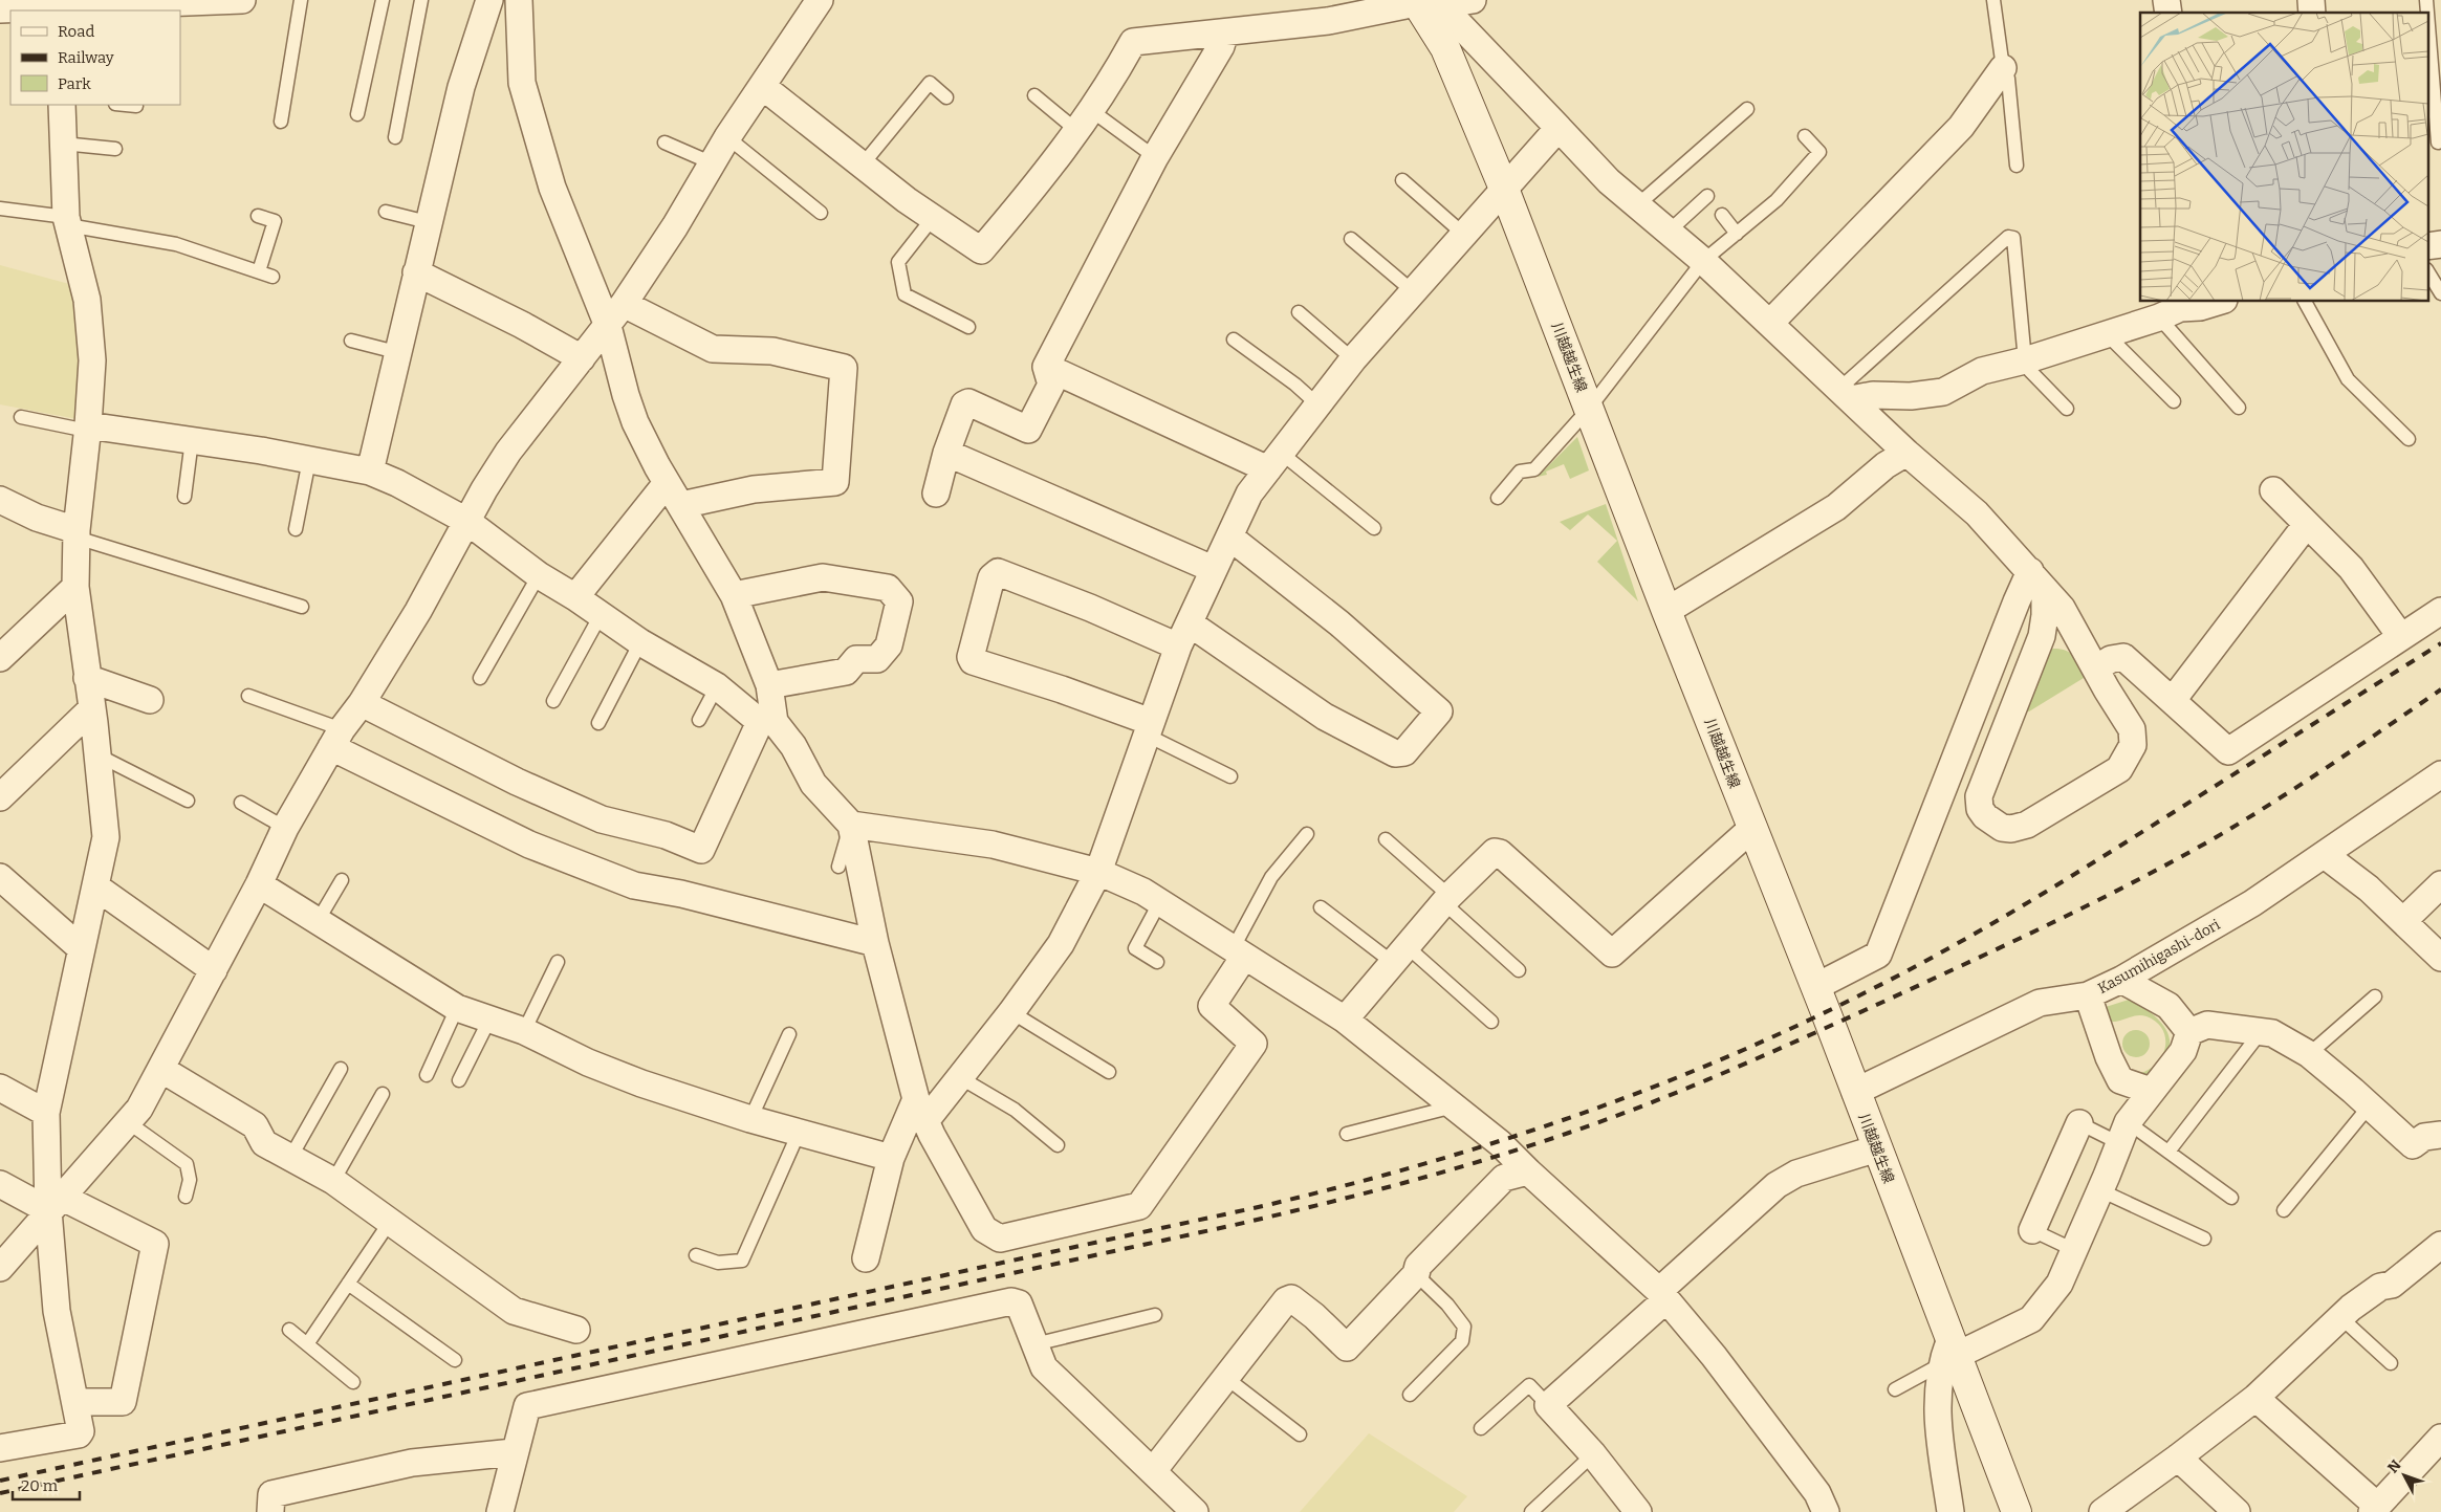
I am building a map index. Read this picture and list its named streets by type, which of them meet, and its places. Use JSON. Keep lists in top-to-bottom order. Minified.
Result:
{"streets":{"main road":["川越越生線"],"street":["Kasumihigashi-dori"]},"crossings":[["川越越生線","Kasumihigashi-dori"]],"legend":["Road","Railway","Park"],"scale_bar":"20 m","north":"top left"}
